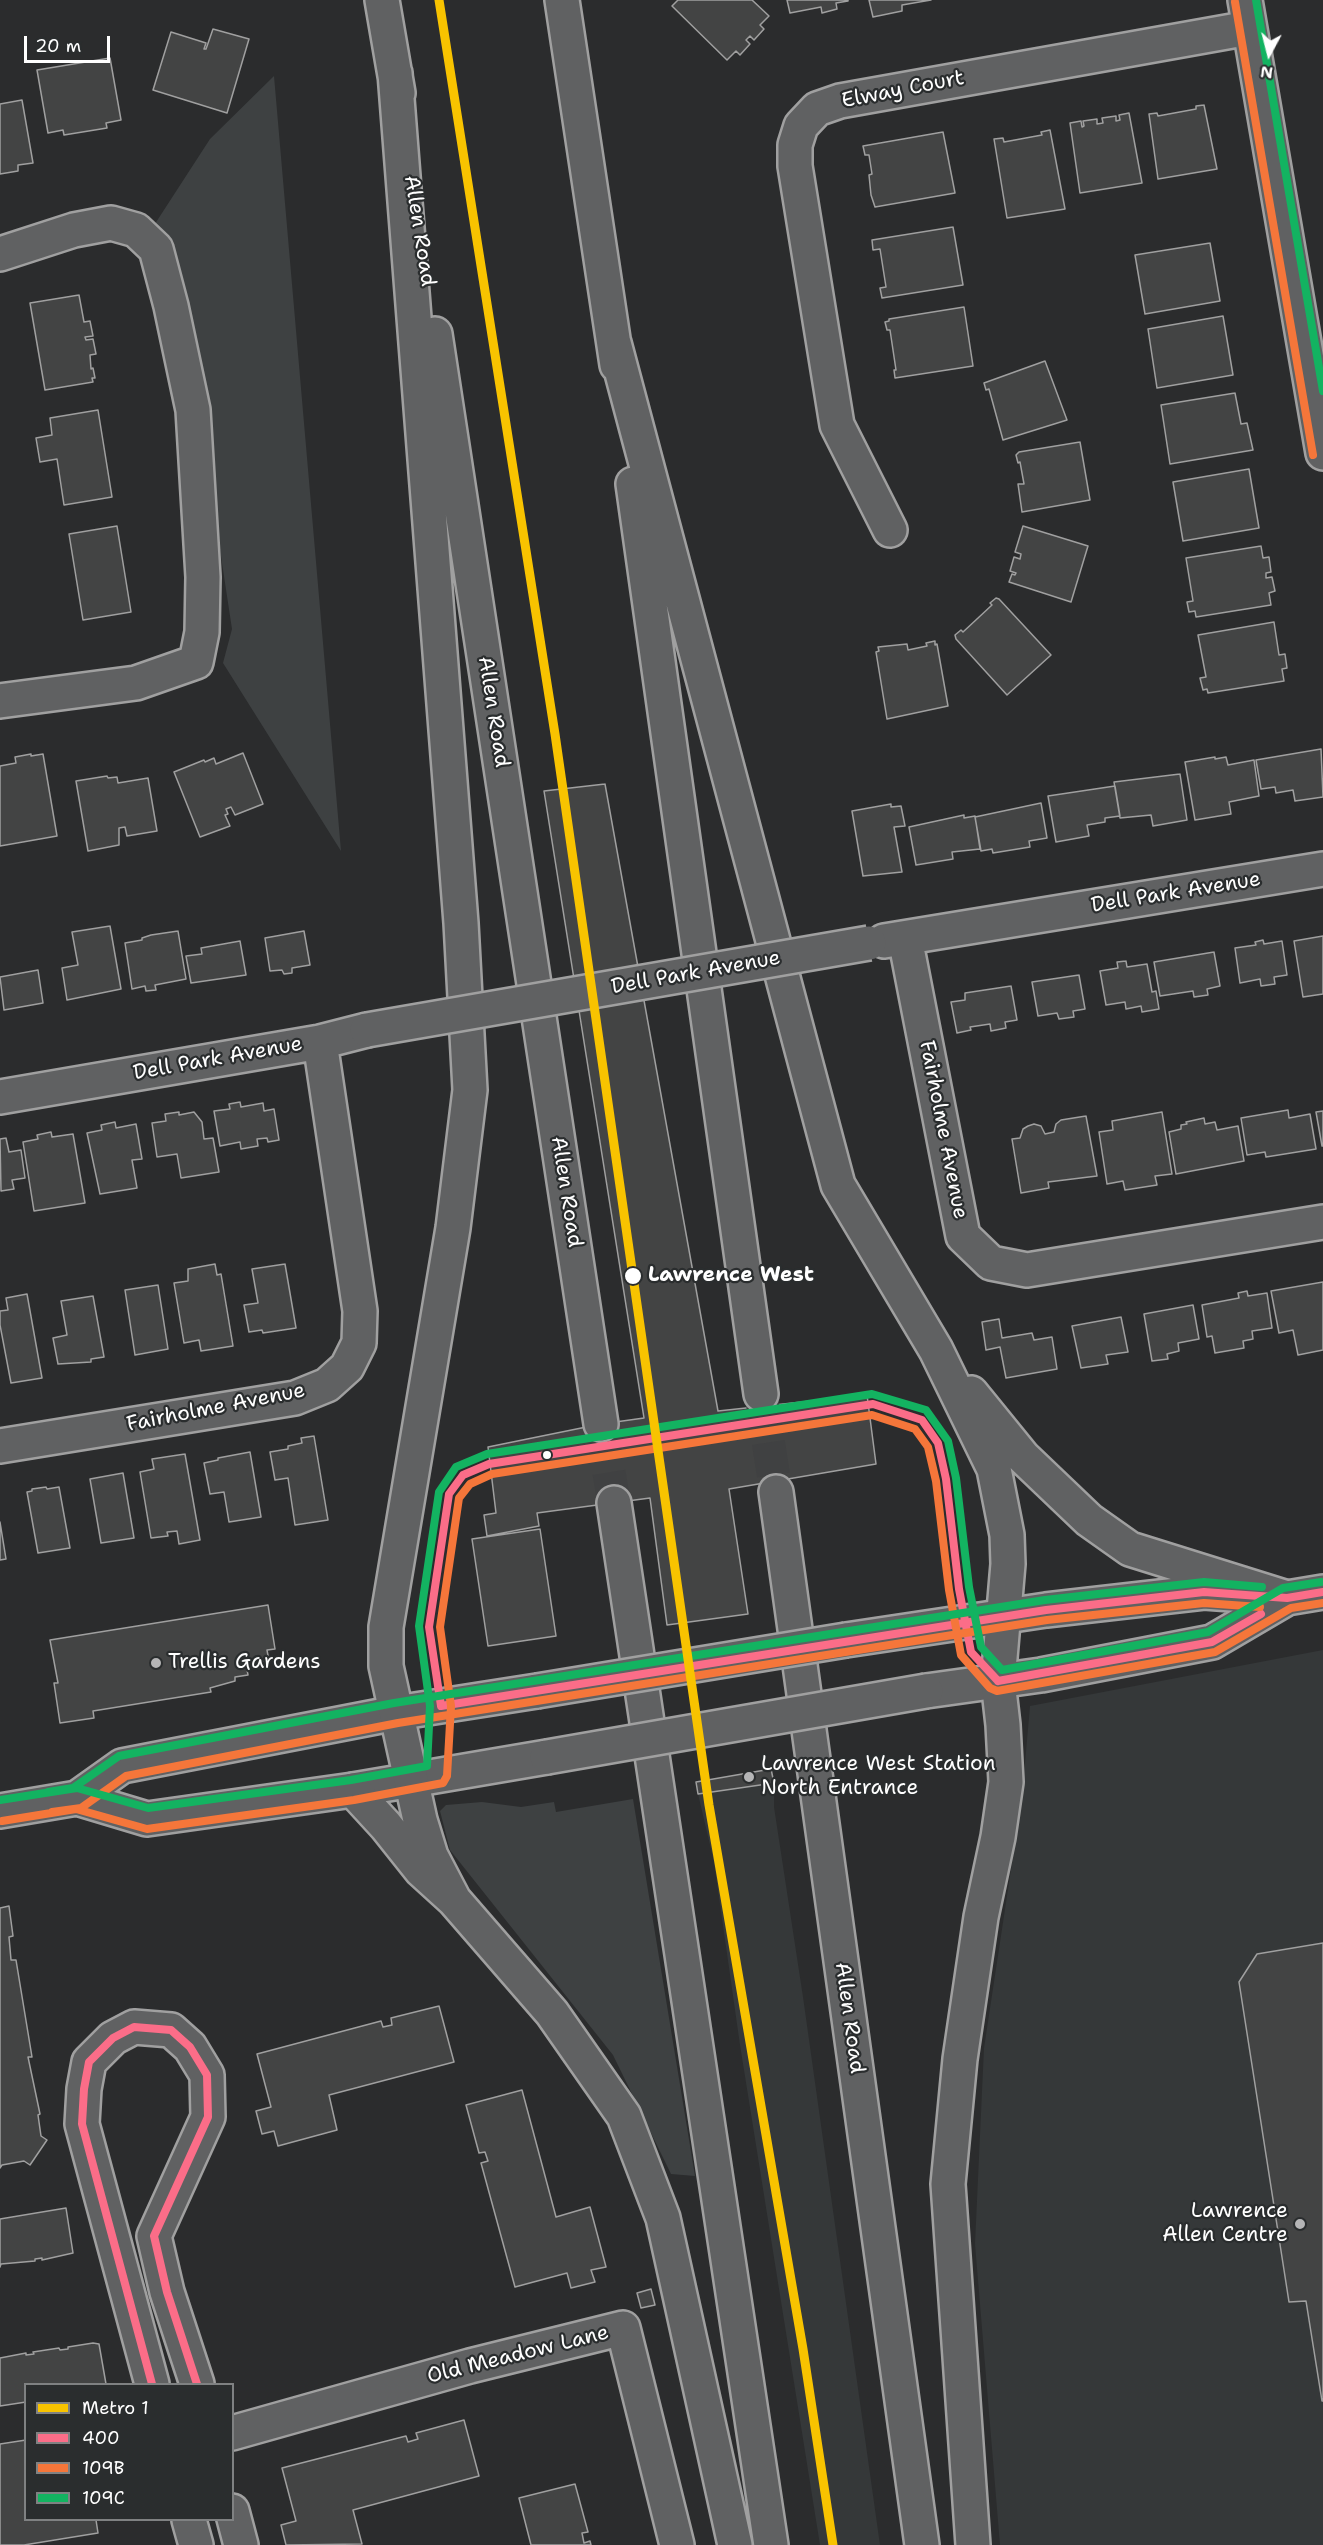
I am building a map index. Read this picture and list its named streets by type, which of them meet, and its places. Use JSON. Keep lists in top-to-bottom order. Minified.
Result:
{"streets":{"main road":["Elway Court","Allen Road","Dell Park Avenue","Fairholme Avenue","Old Meadow Lane"]},"crossings":[["Dell Park Avenue","Fairholme Avenue"]],"places":["Lawrence West","Trellis Gardens","Lawrence West Station North Entrance","Lawrence Allen Centre"],"lines":["metro line 1","transit line 109C","transit line 109B","transit line 400"],"legend":["Metro 1","400","109B","109C"],"scale_bar":"20 m","north":"bottom"}
